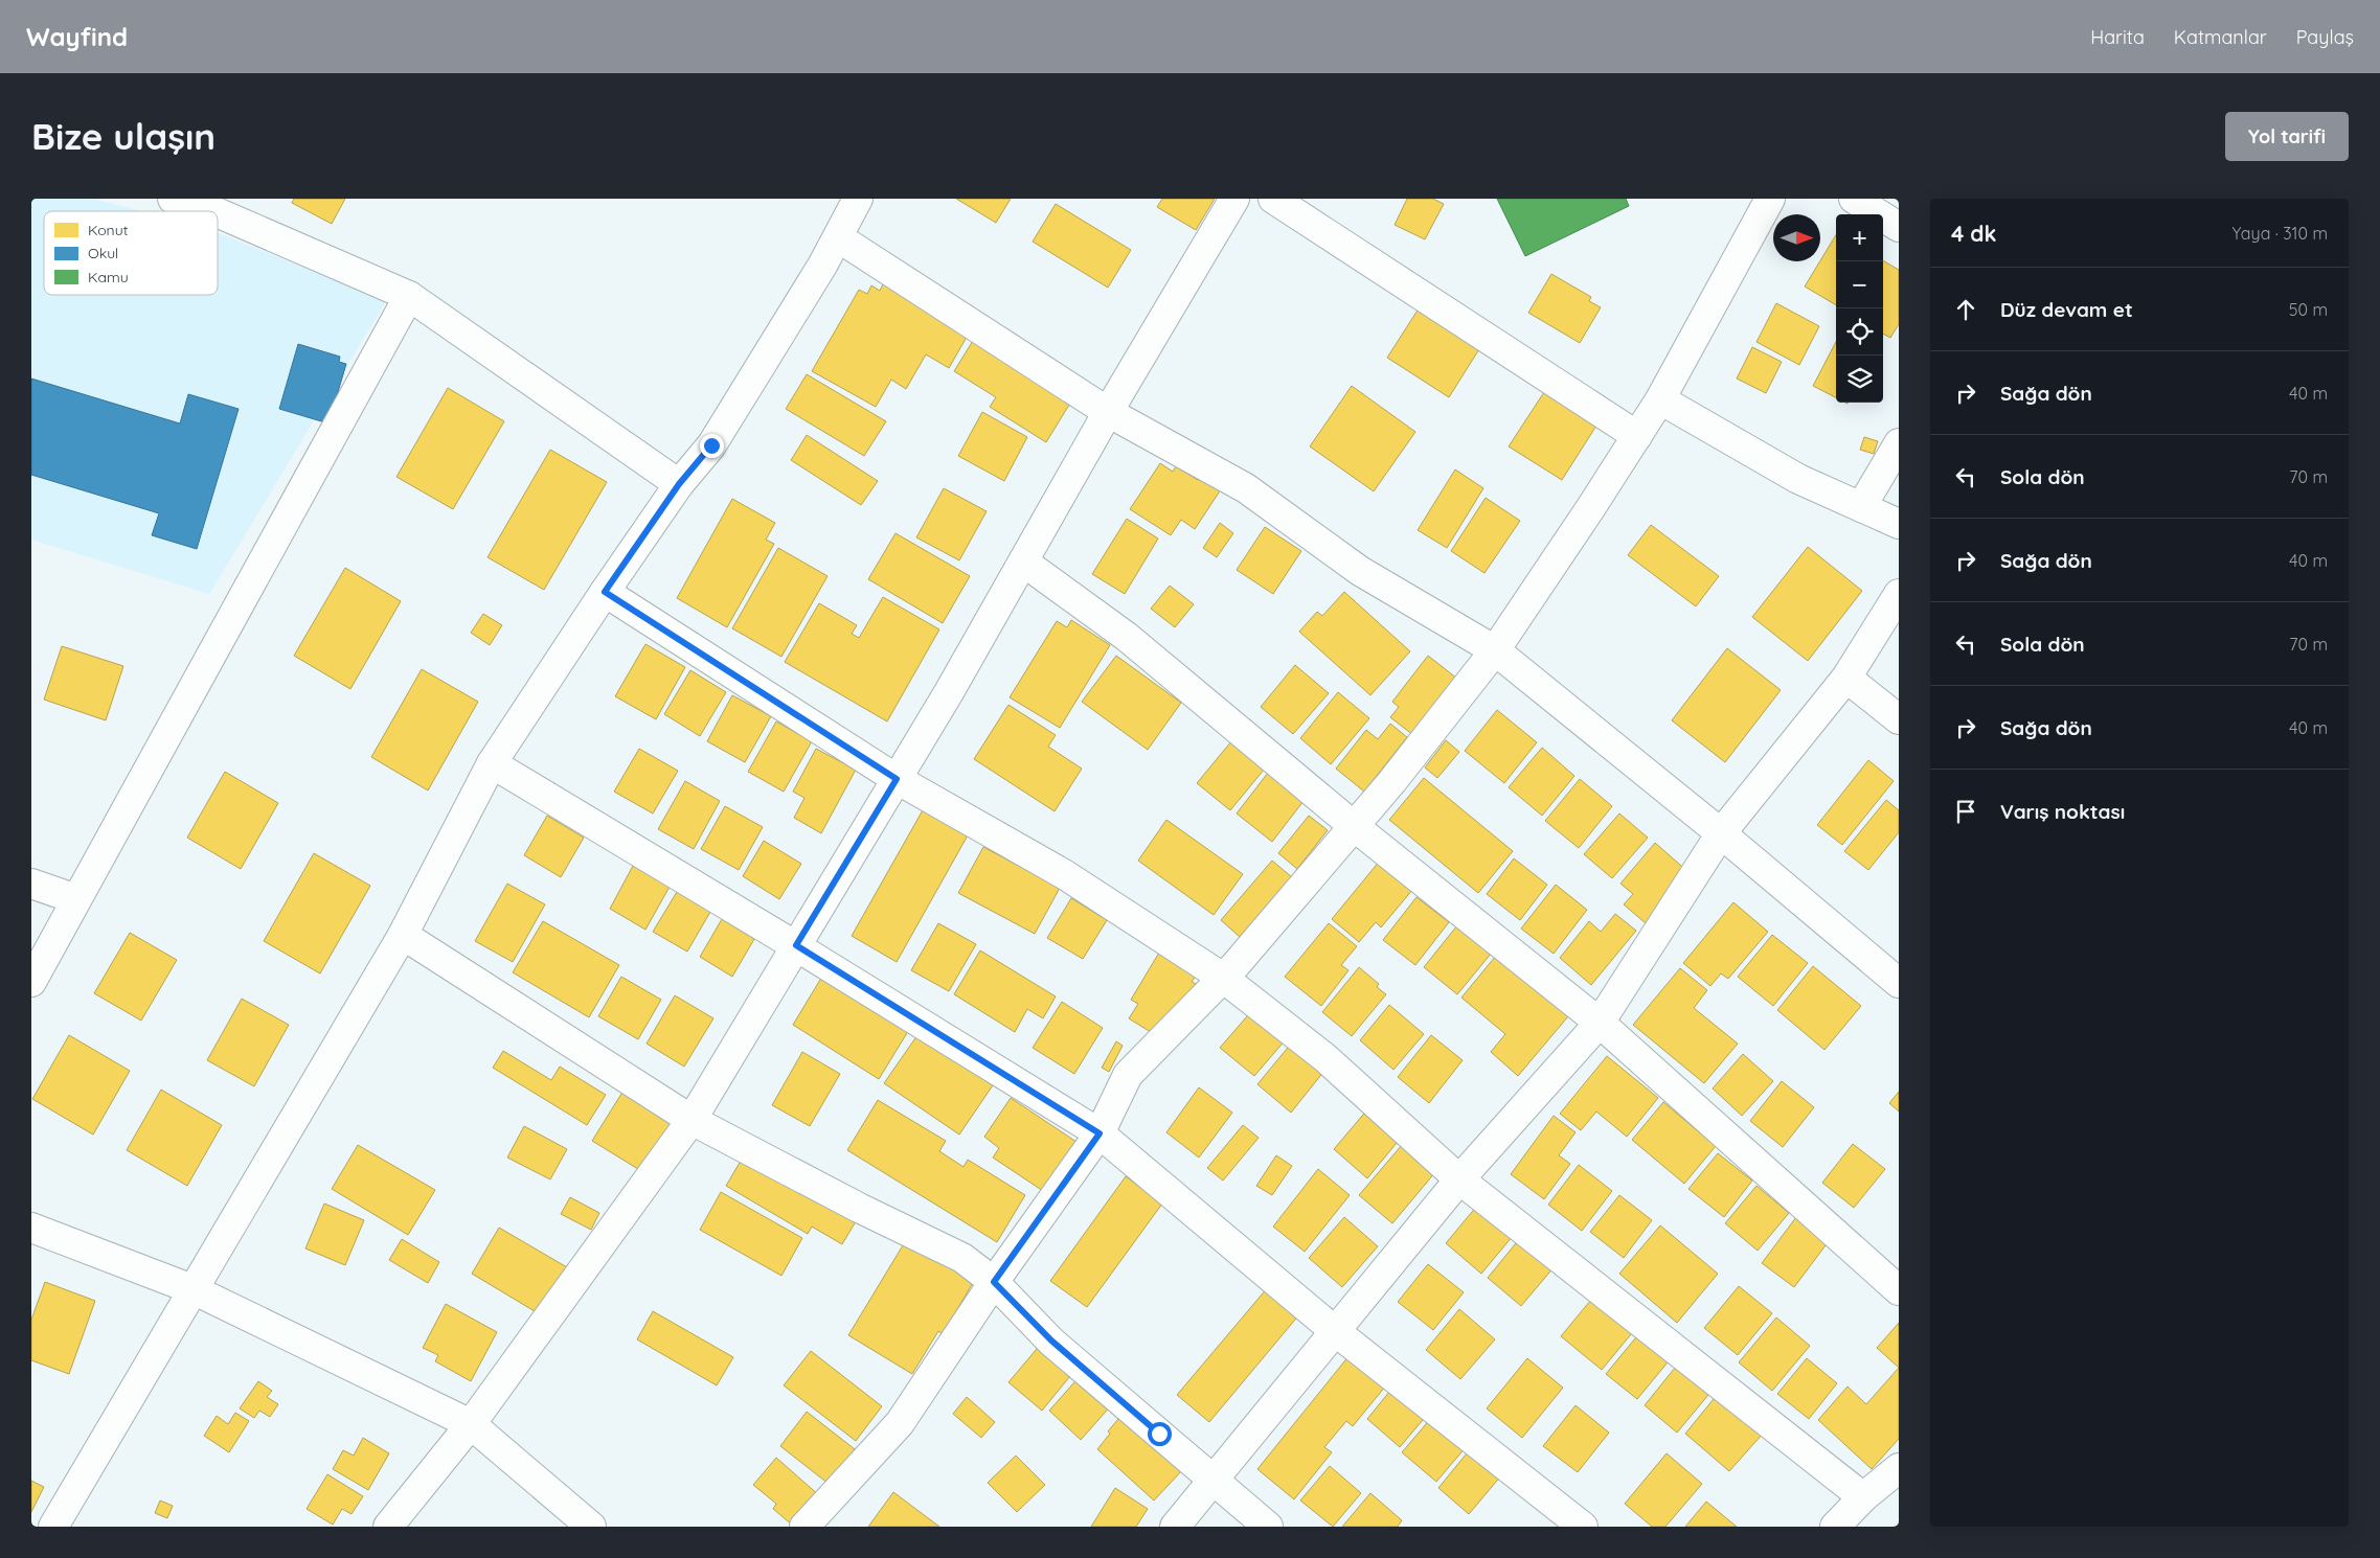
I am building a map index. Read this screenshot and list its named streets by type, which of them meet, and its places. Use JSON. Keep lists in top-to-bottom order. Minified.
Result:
{"legend":["Konut","Okul","Kamu"],"north":"right","page":{"header":"Wayfind","nav":["Harita","Katmanlar","Paylaş"],"buttons":"Yol tarifi","title":"Bize ulaşın","heading":["4 dk","Yaya · 310 m"],"map_buttons":["+","−"],"list":[["Düz devam et","50 m"],["Sağa dön","40 m"],["Sola dön","70 m"],["Sağa dön","40 m"],["Sola dön","70 m"],["Sağa dön","40 m"],"Varış noktası"]}}
